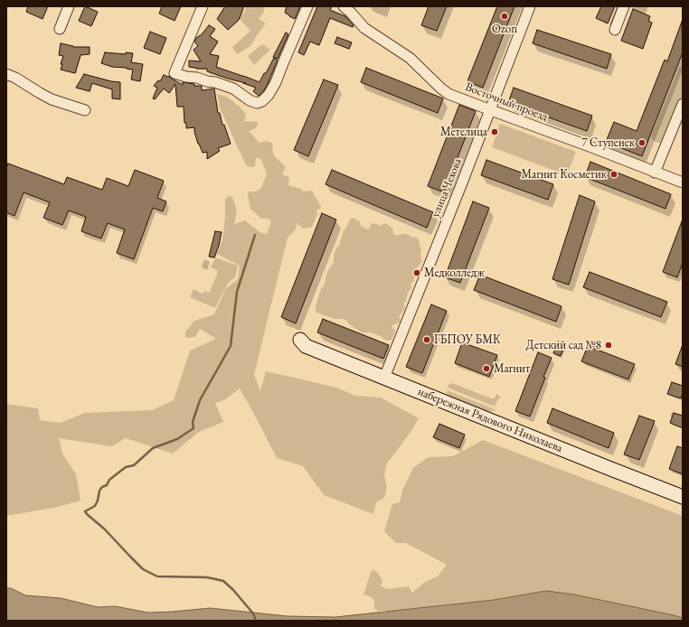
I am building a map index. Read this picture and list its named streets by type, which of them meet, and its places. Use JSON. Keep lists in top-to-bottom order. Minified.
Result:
{"streets":{"street":["Восточный проезд","улица Чехова","набережная Рядового Николаева"]},"crossings":[["Восточный проезд","улица Чехова"],["улица Чехова","набережная Рядового Николаева"]],"places":["Ozon","Метелица","7 Ступенек","Магнит Косметик","Медколледж","ГБПОУ БМК","Детский сад №8","Магнит"]}
